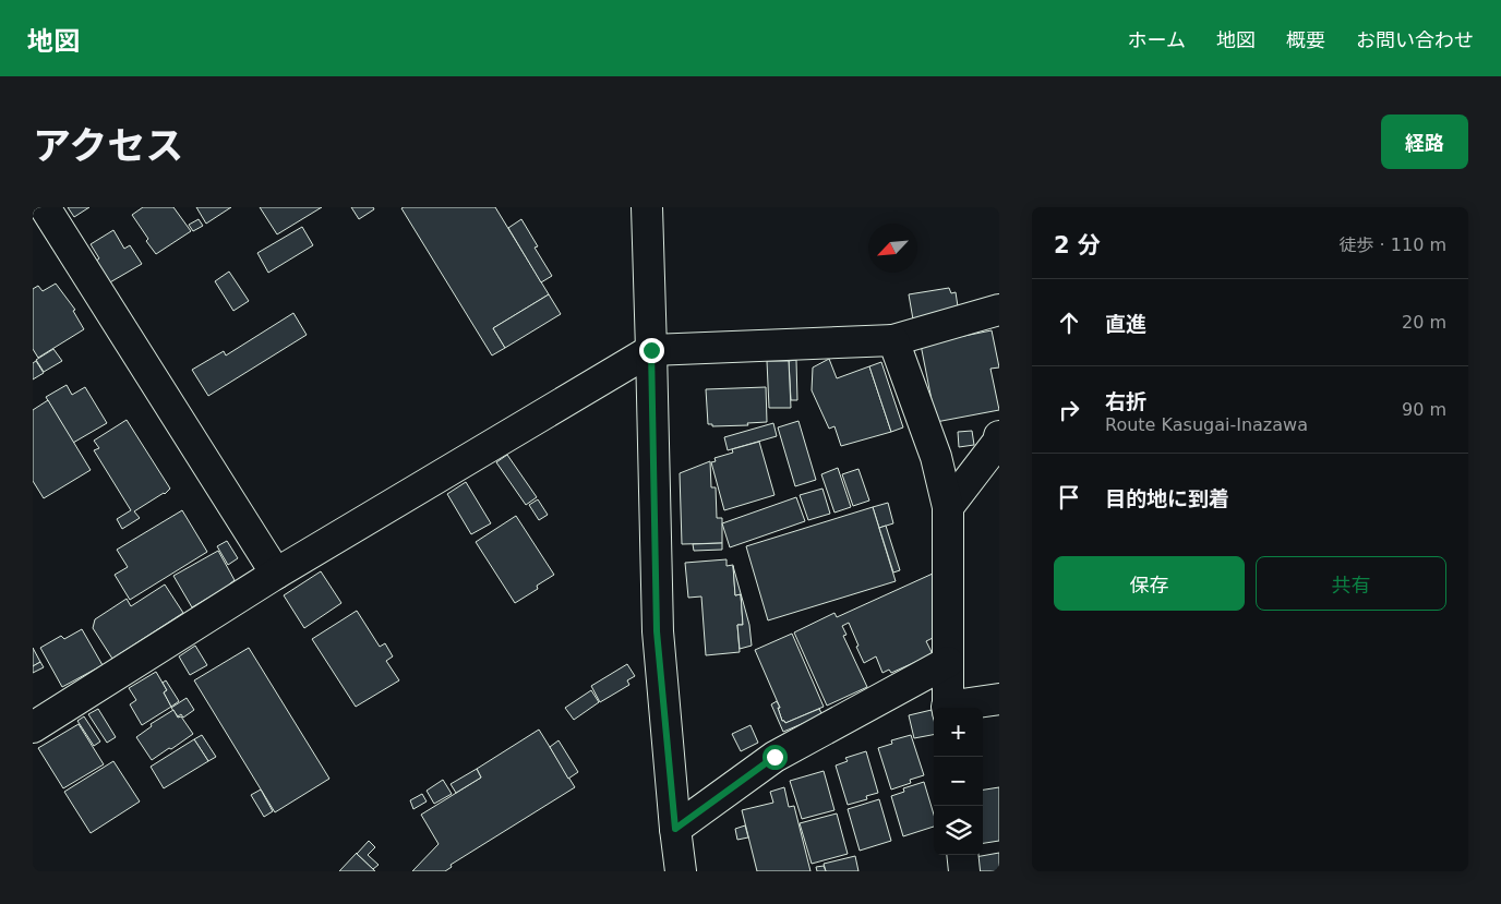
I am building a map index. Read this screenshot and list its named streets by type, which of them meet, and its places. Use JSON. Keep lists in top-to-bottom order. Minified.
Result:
{"north":"bottom left","page":{"header":"地図","nav":["ホーム","地図","概要","お問い合わせ"],"title":"アクセス","buttons":["経路",["保存","共有"]],"heading":["2 分","徒歩 · 110 m"],"list":[["直進","20 m"],["右折","Route Kasugai-Inazawa","90 m"],"目的地に到着"],"map_buttons":["+","−"]}}
